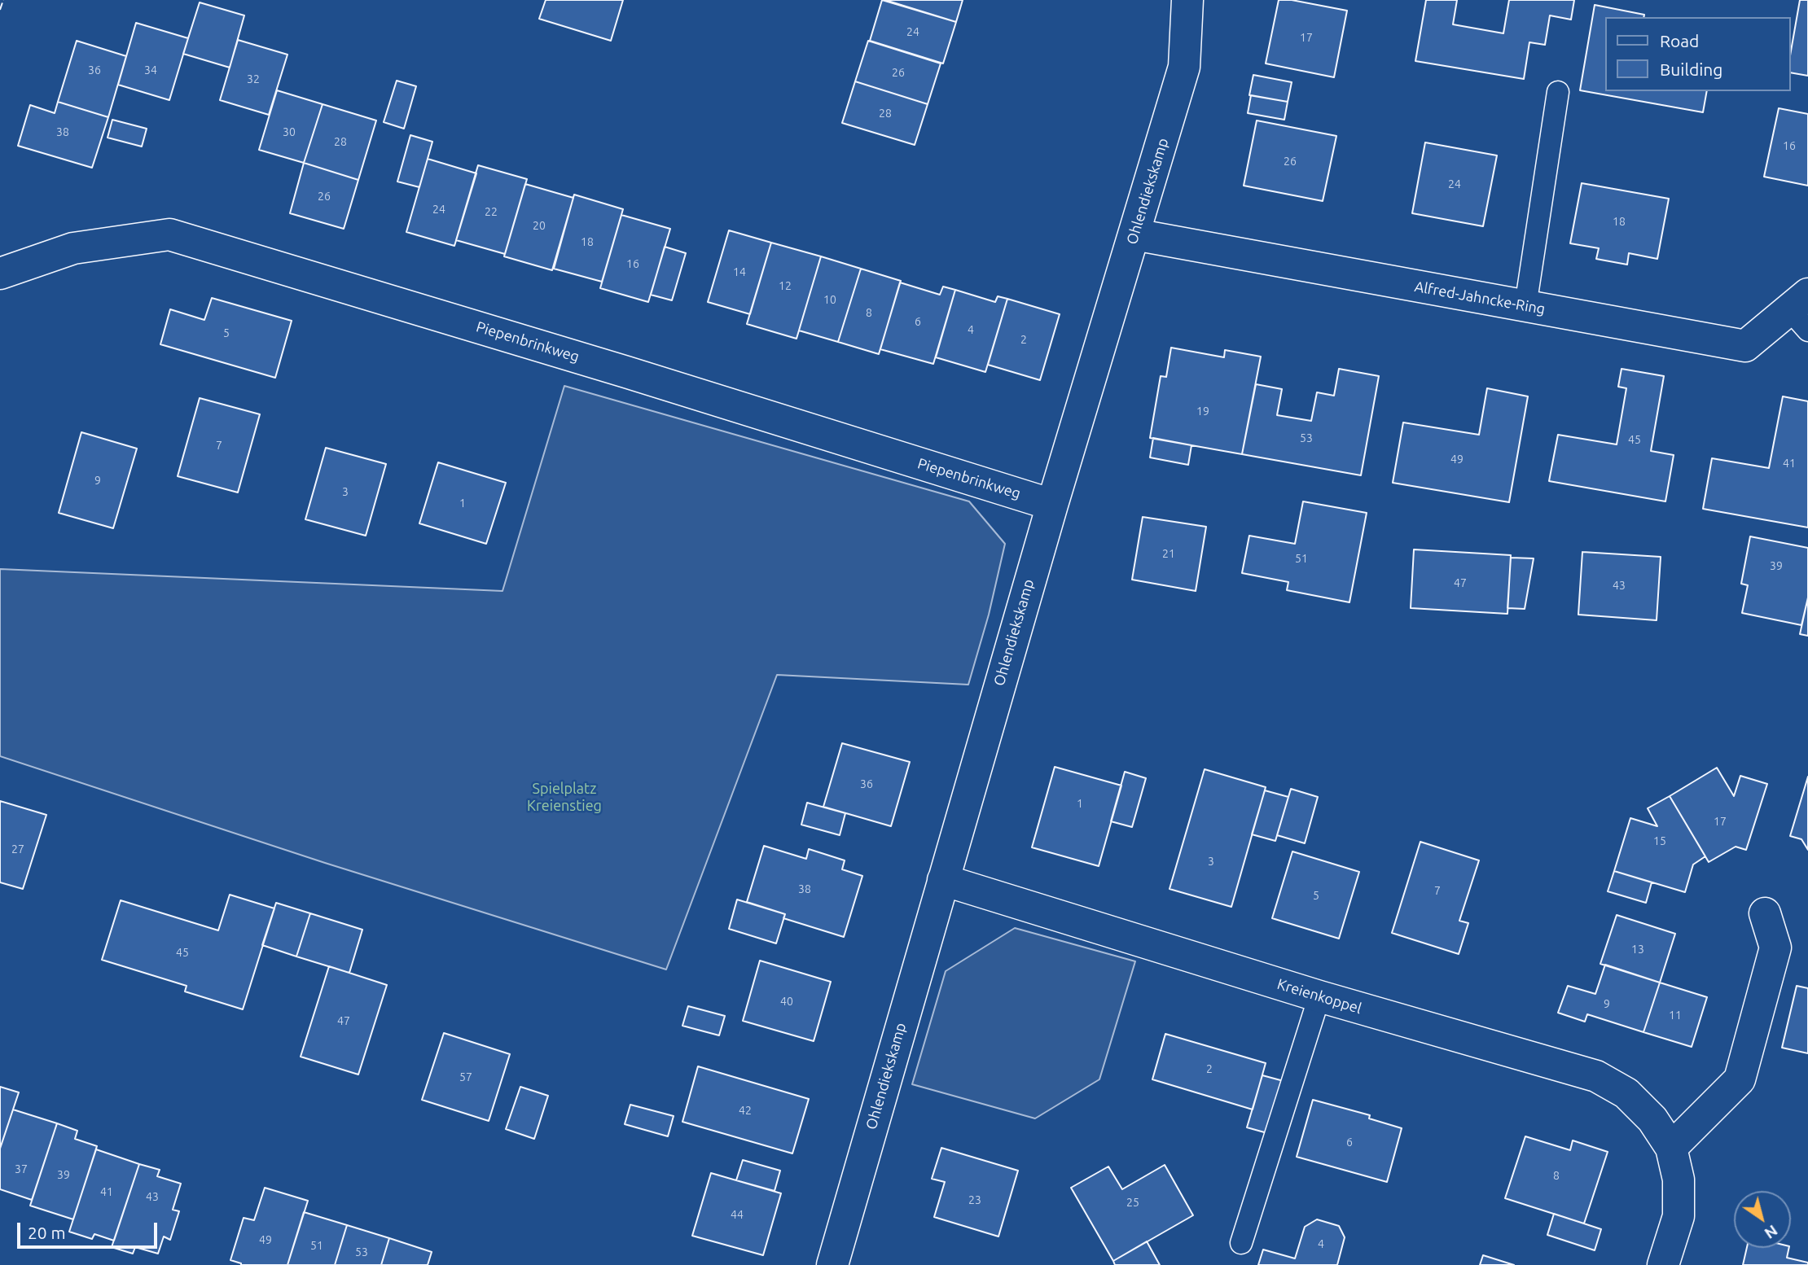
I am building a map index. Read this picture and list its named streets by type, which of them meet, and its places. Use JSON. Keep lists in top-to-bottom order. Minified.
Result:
{"streets":{"street":["Ohlendiekskamp","Alfred-Jahncke-Ring","Piepenbrinkweg","Kreienkoppel"]},"crossings":[["Ohlendiekskamp","Alfred-Jahncke-Ring"],["Ohlendiekskamp","Piepenbrinkweg"],["Ohlendiekskamp","Kreienkoppel"]],"parks":["Spielplatz Kreienstieg"],"house_numbers":["24","17","36","34","26","32","28","38","30","28","16","26","24","26","24","22","18","20","18","16","14","12","10","8","6","4","5","2","19","53","45","7","49","41","9","3","1","21","51","39","47","43","36","1","17","15","27","3","38","7","5","13","45","40","9","11","47","2","57","42","6","37","39","8","41","43","23","25","44","49","4","51","53"],"legend":["Road","Building"],"scale_bar":"20 m","north":"bottom right"}
